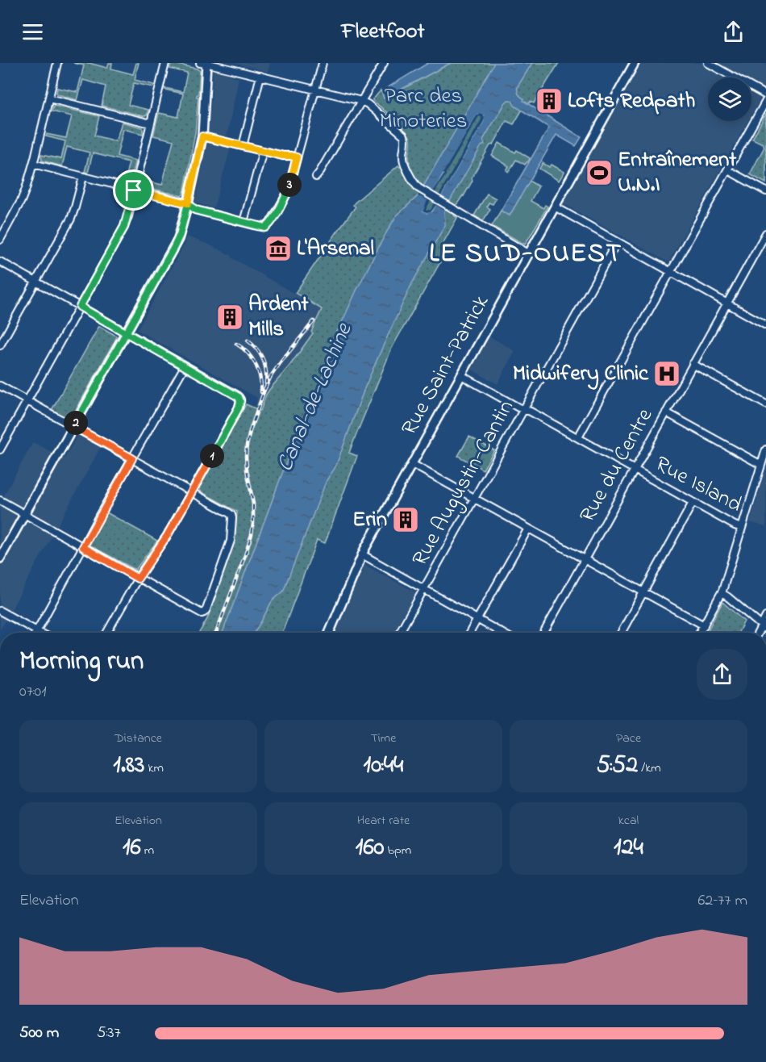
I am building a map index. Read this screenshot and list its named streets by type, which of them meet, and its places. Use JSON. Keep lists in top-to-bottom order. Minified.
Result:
{"streets":{"main road":["Rue Saint-Patrick"],"street":["Rue du Centre","Rue Augustin-Cantin","Rue Island"]},"crossings":[["Rue Saint-Patrick","Rue Island"],["Rue du Centre","Rue Island"],["Rue Augustin-Cantin","Rue Island"]],"districts":["LE SUD-OUEST"],"water":["Canal-de-Lachine"],"parks":["Parc des Minoteries"],"places":{"building":["Lofts Redpath","Ardent Mills","Erin"],"sports":["Entraînement U.N.I"],"museum":["L'Arsenal"],"hospital":["Midwifery Clinic"]},"page":{"header":"Fleetfoot","pins":["3","2","1"],"heading":["Morning run","07:01"],"stats":[["Distance","1.83 km"],["Time","10:44"],["Pace","5:52 /km"],["Elevation","16 m"],["Heart rate","160 bpm"],["kcal","124"]],"chart":["Elevation","62–77 m"],"list":[{"name":"500 m","note":"5:37"}]}}
